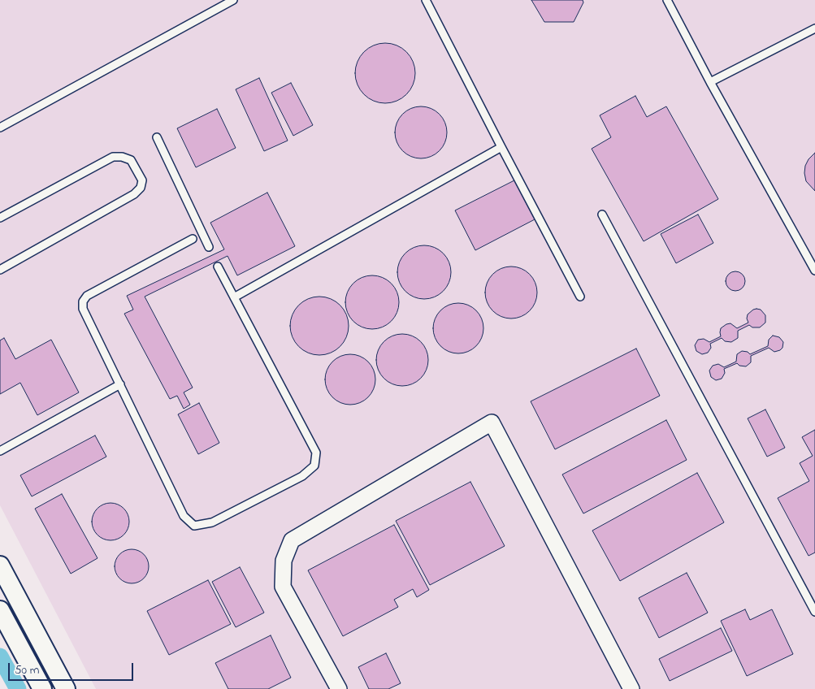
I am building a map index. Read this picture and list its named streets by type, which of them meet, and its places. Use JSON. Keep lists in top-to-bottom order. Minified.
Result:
{"scale_bar":"50 m"}
